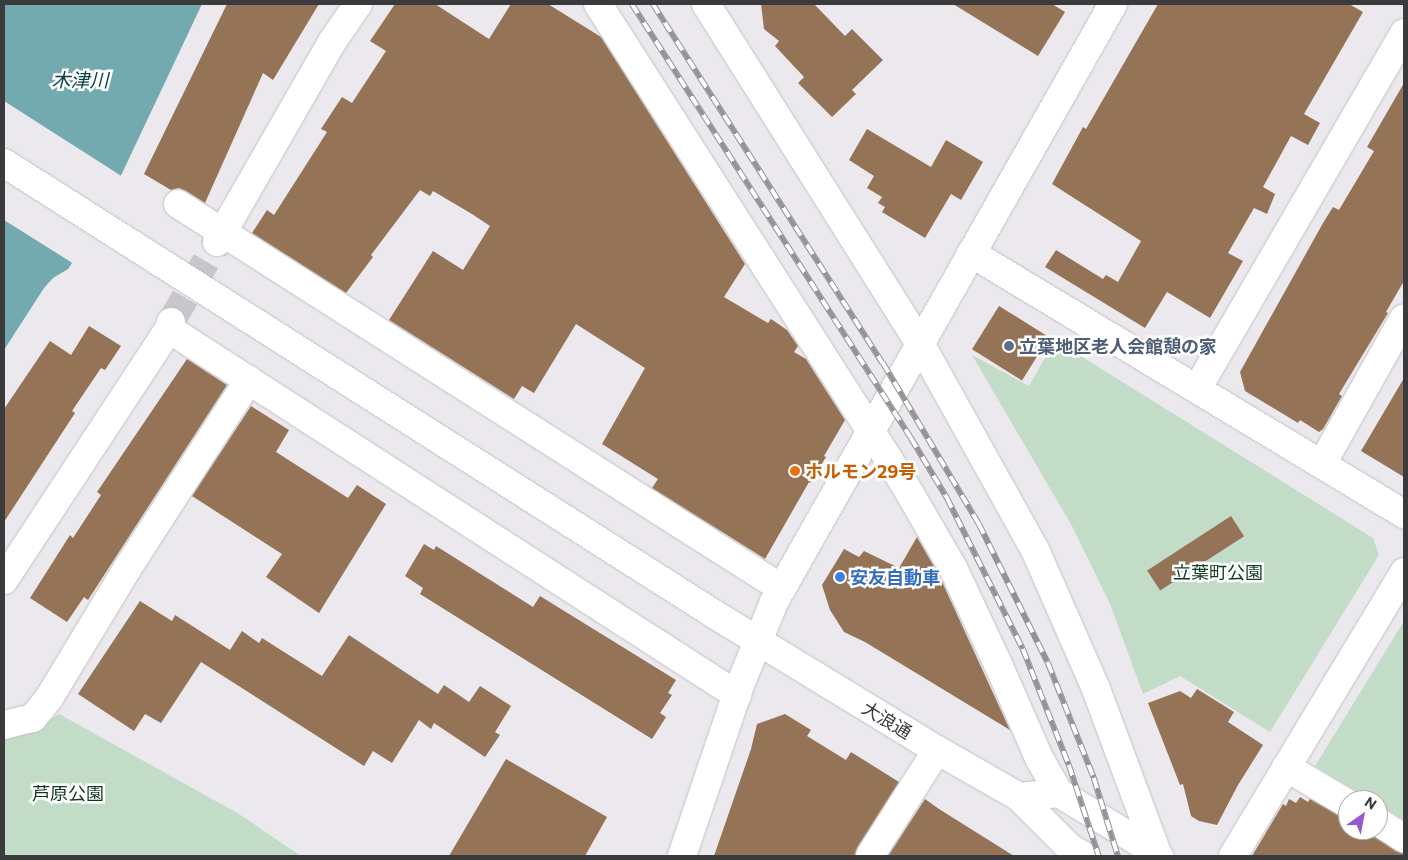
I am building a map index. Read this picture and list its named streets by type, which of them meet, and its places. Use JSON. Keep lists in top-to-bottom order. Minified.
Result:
{"streets":{"street":["大浪通"]},"water":["木津川"],"parks":["立葉町公園","芦原公園"],"places":["立葉地区老人会館憩の家","ホルモン29号","安友自動車"],"north":"top right"}
